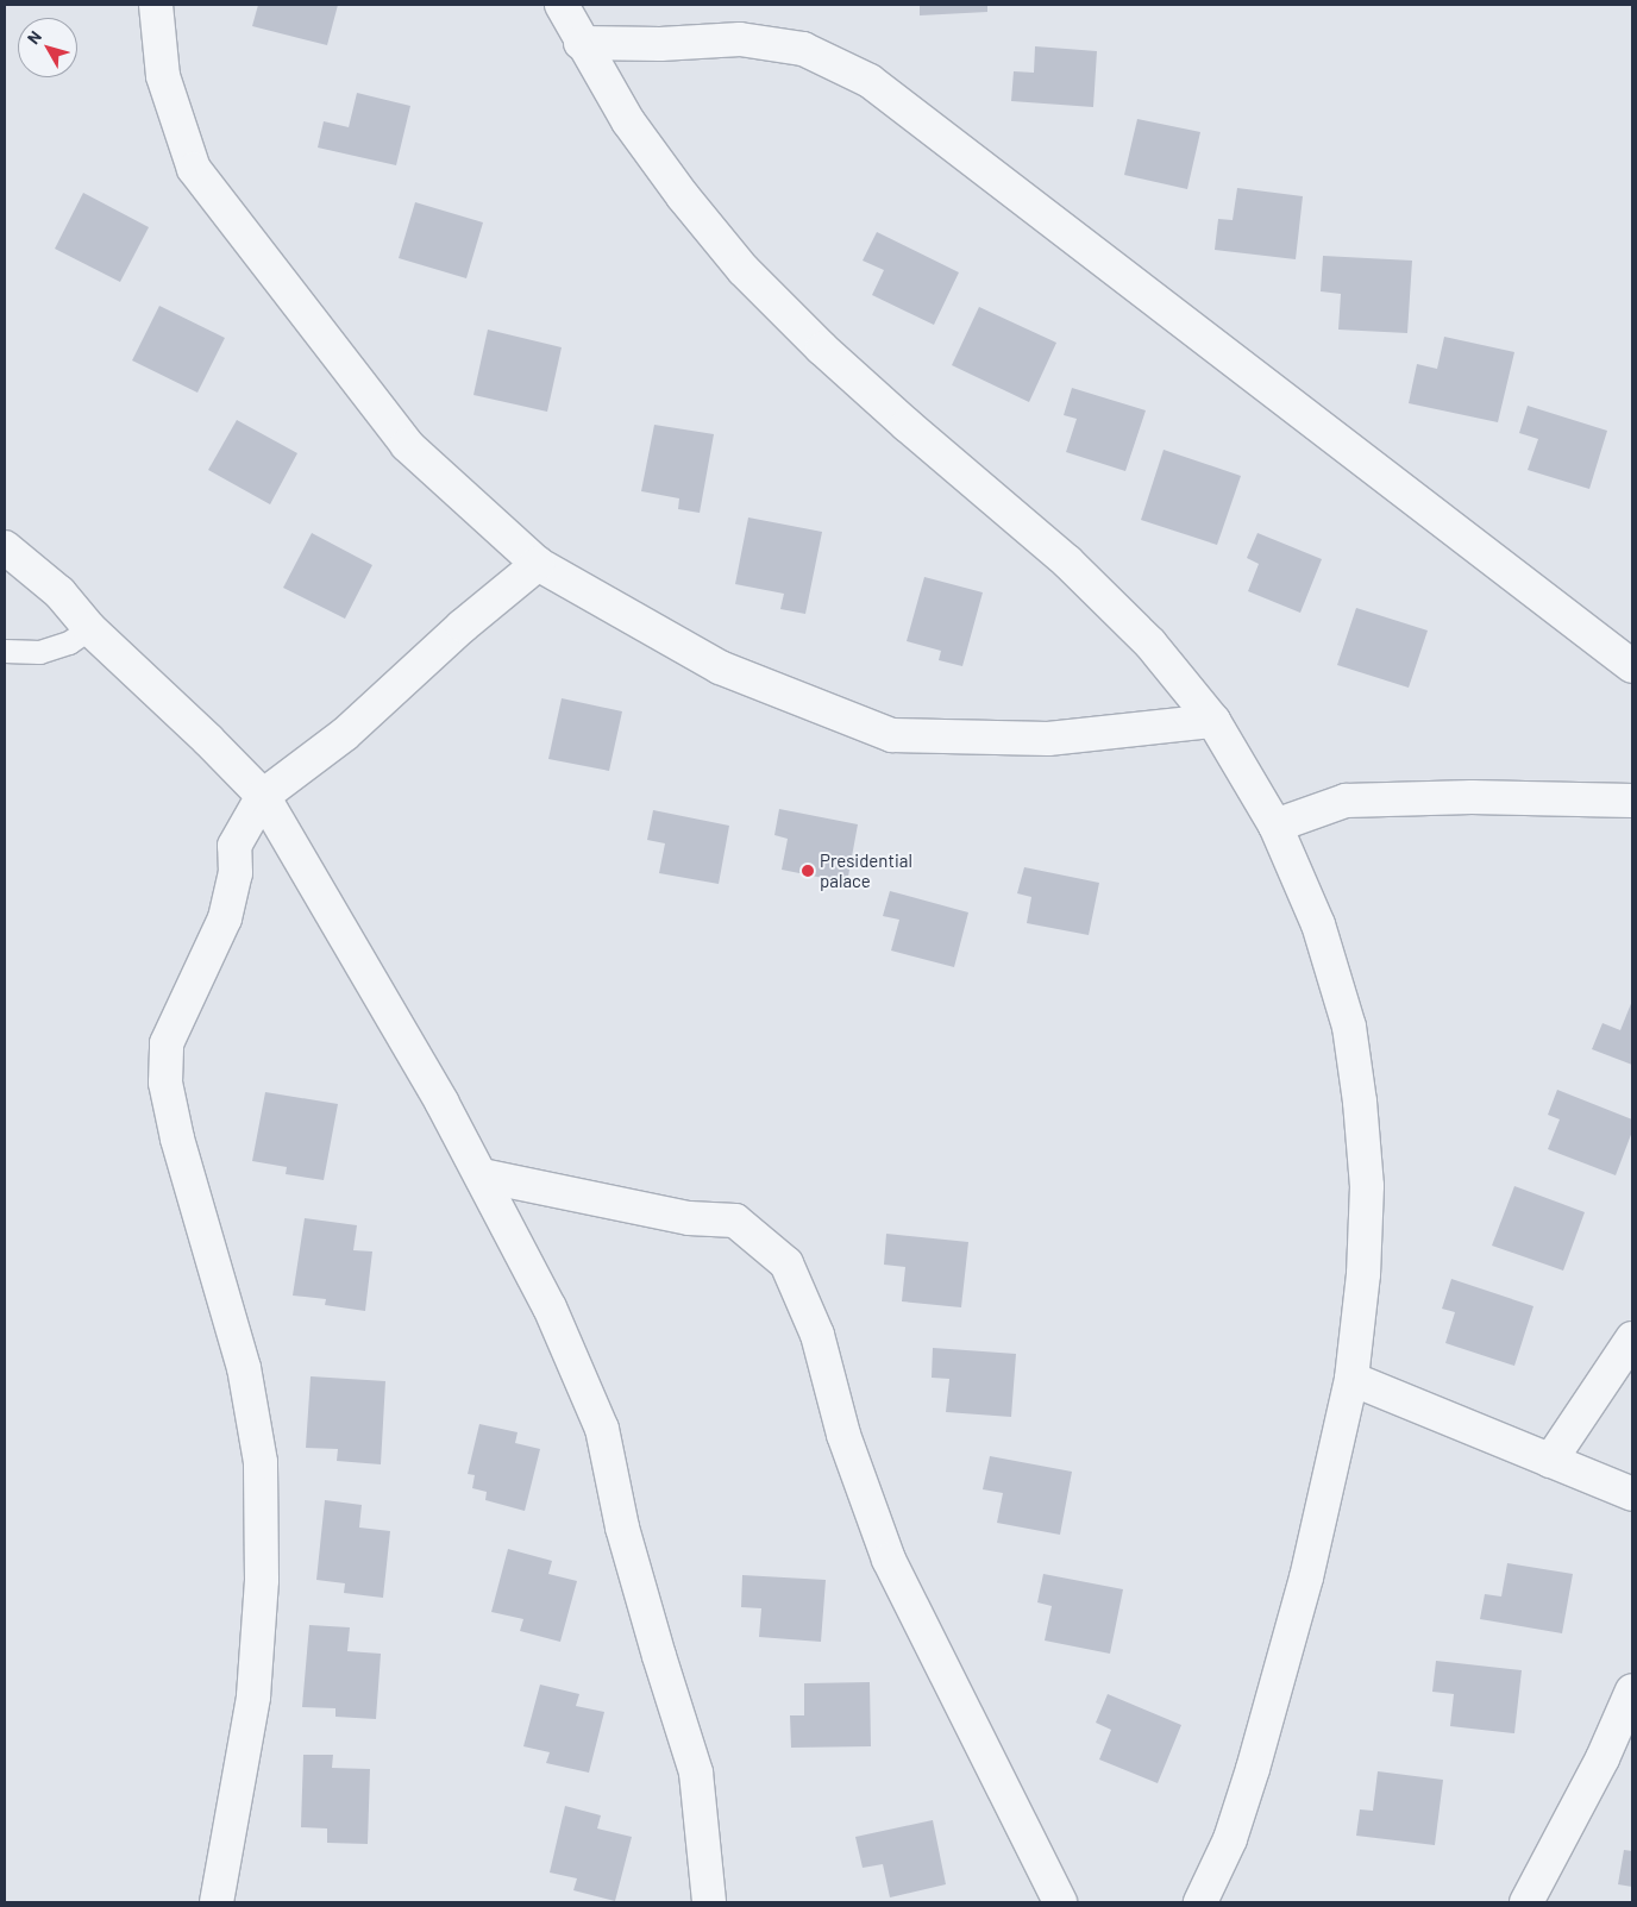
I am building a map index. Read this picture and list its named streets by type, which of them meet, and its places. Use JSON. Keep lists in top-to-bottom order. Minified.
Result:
{"places":["Presidential palace"],"north":"top left"}
